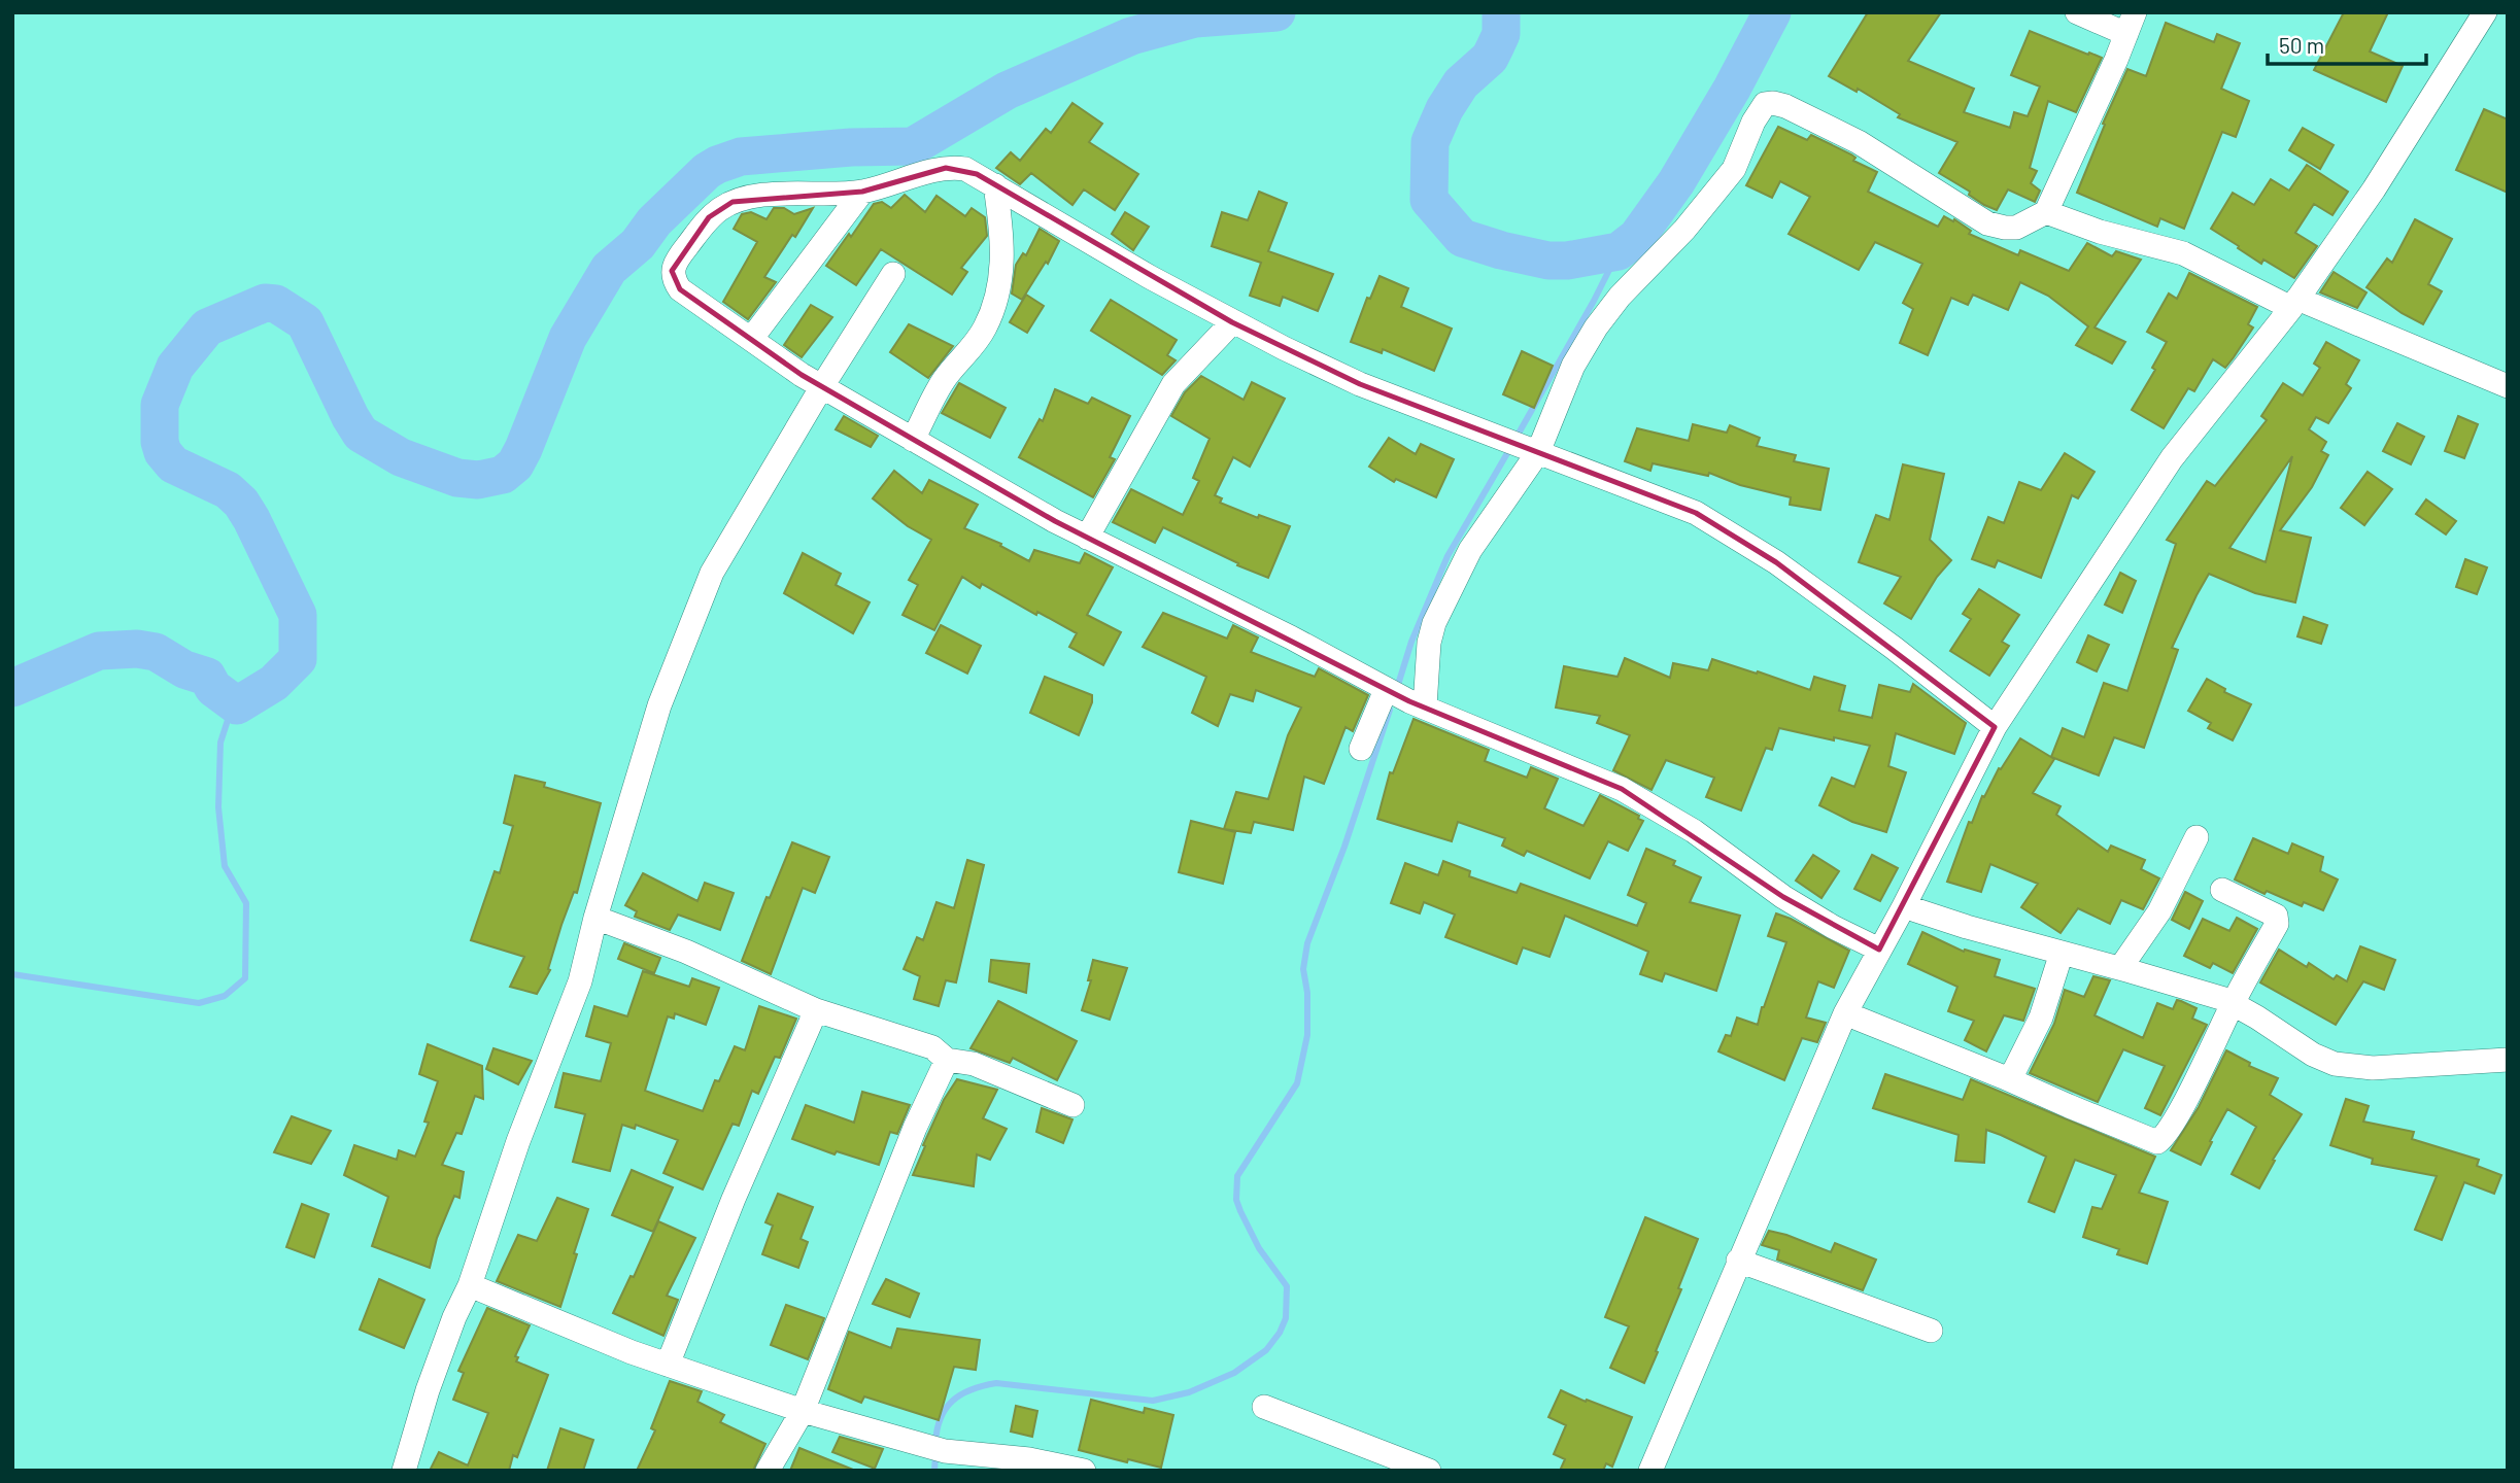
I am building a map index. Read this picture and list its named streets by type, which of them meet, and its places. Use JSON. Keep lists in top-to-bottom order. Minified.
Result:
{"scale_bar":"50 m"}
